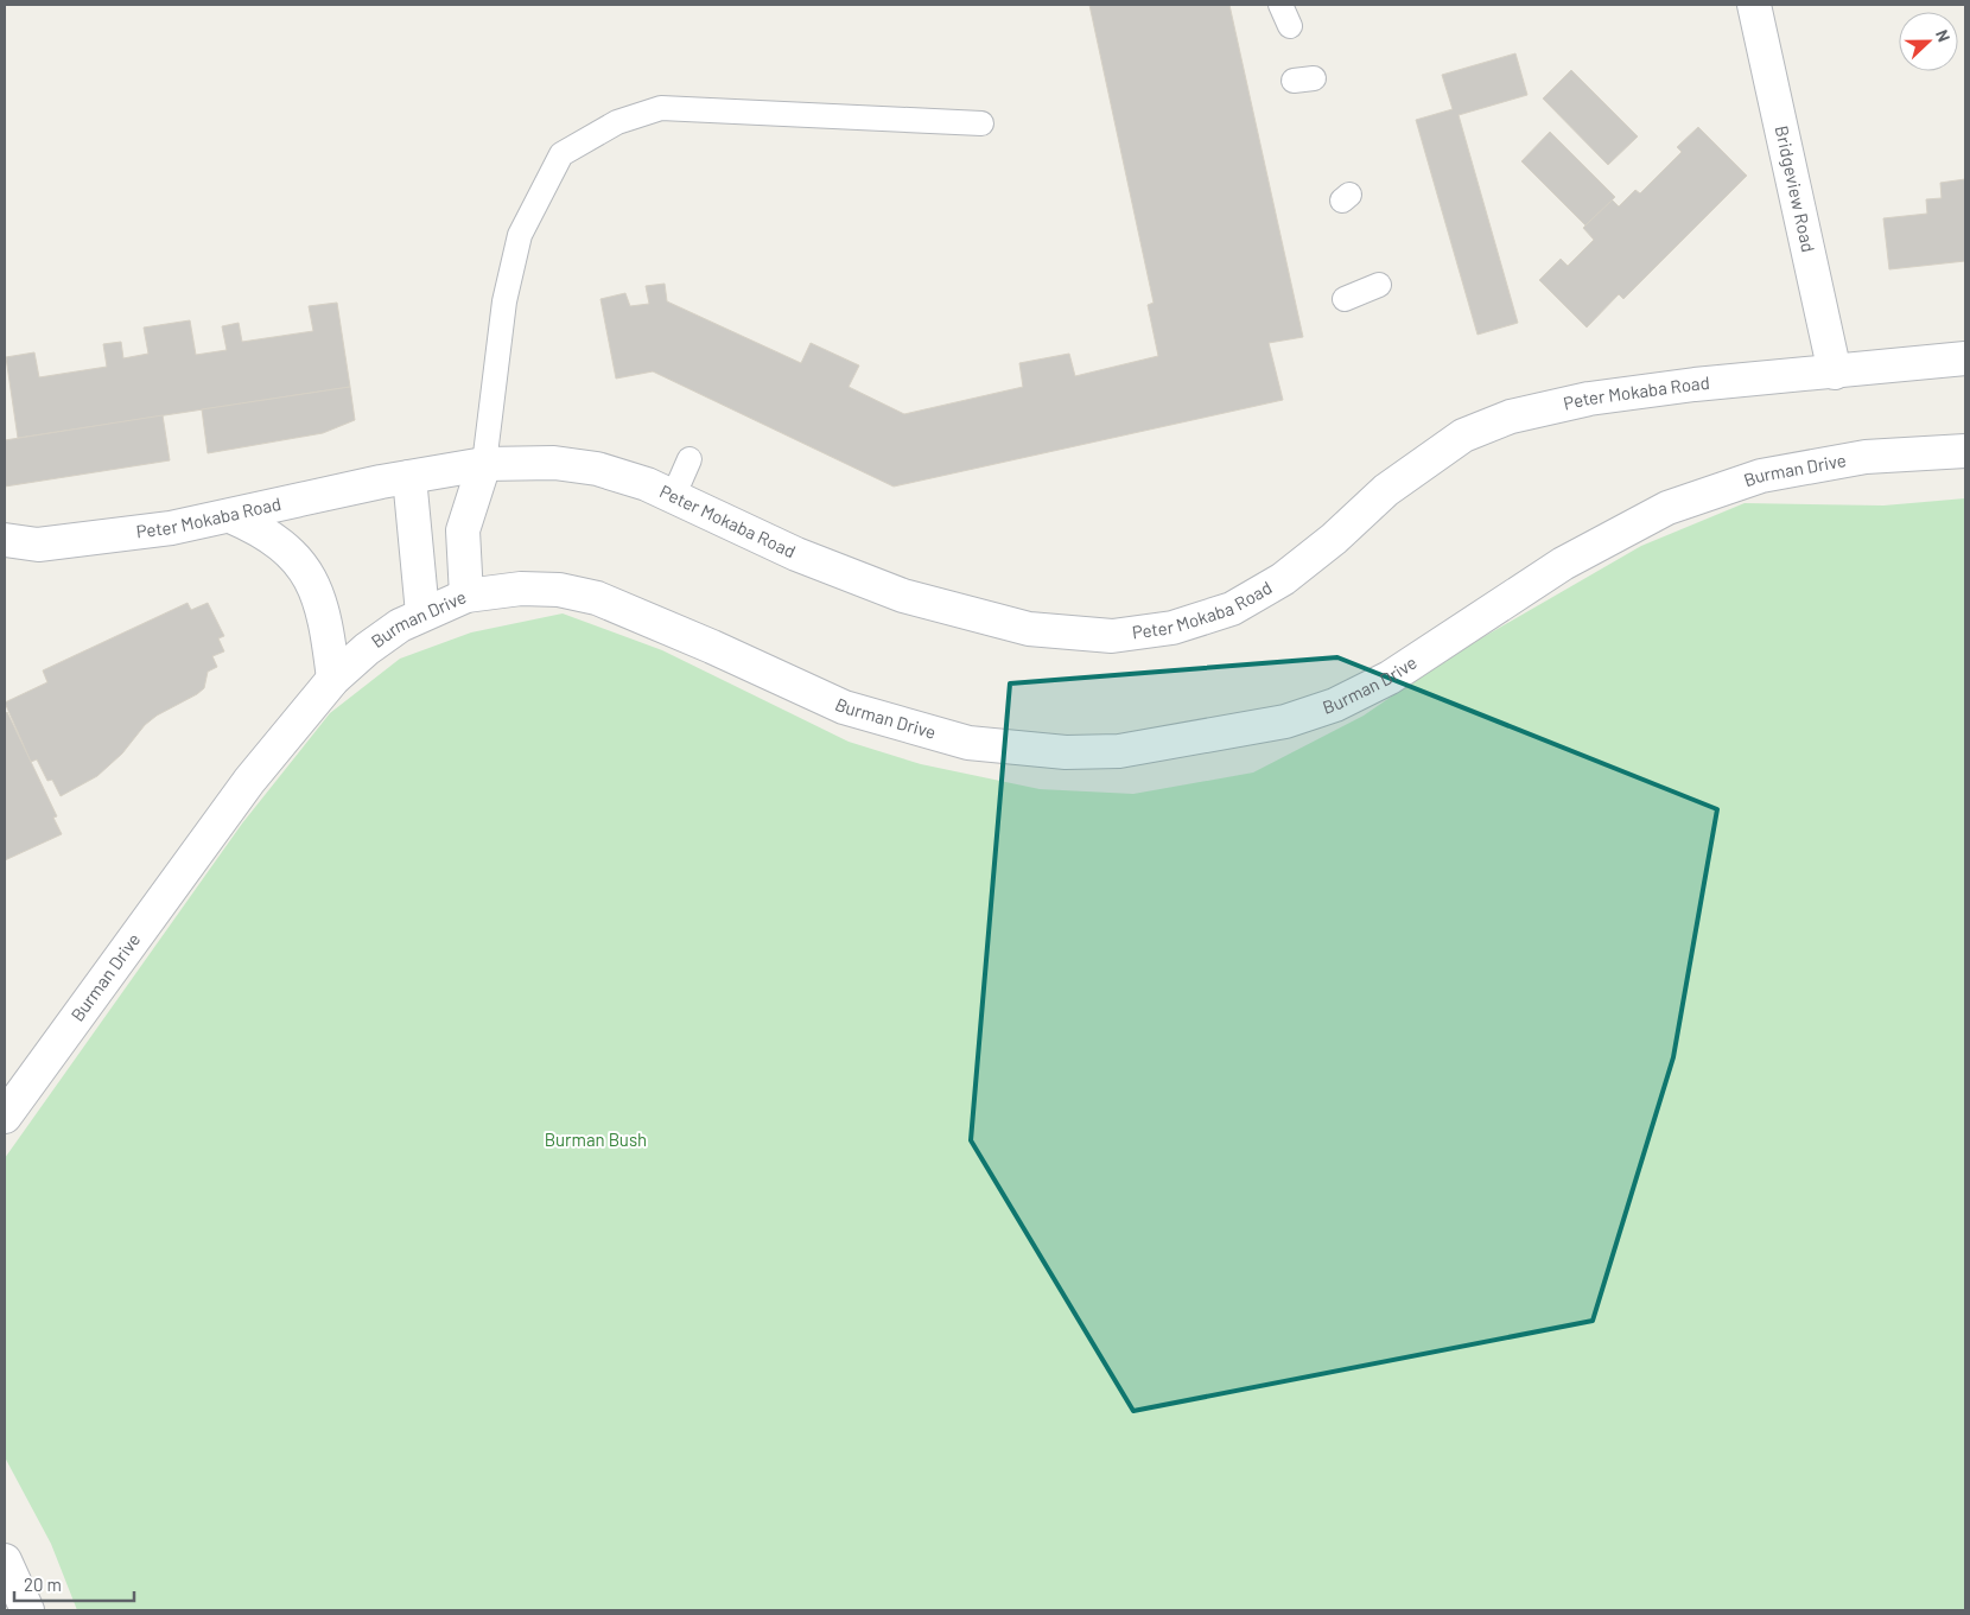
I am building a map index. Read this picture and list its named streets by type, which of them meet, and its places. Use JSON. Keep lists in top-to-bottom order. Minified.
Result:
{"streets":{"street":["Bridgeview Road","Peter Mokaba Road","Burman Drive"]},"crossings":[["Bridgeview Road","Peter Mokaba Road"]],"parks":["Burman Bush"],"scale_bar":"20 m","north":"right"}
